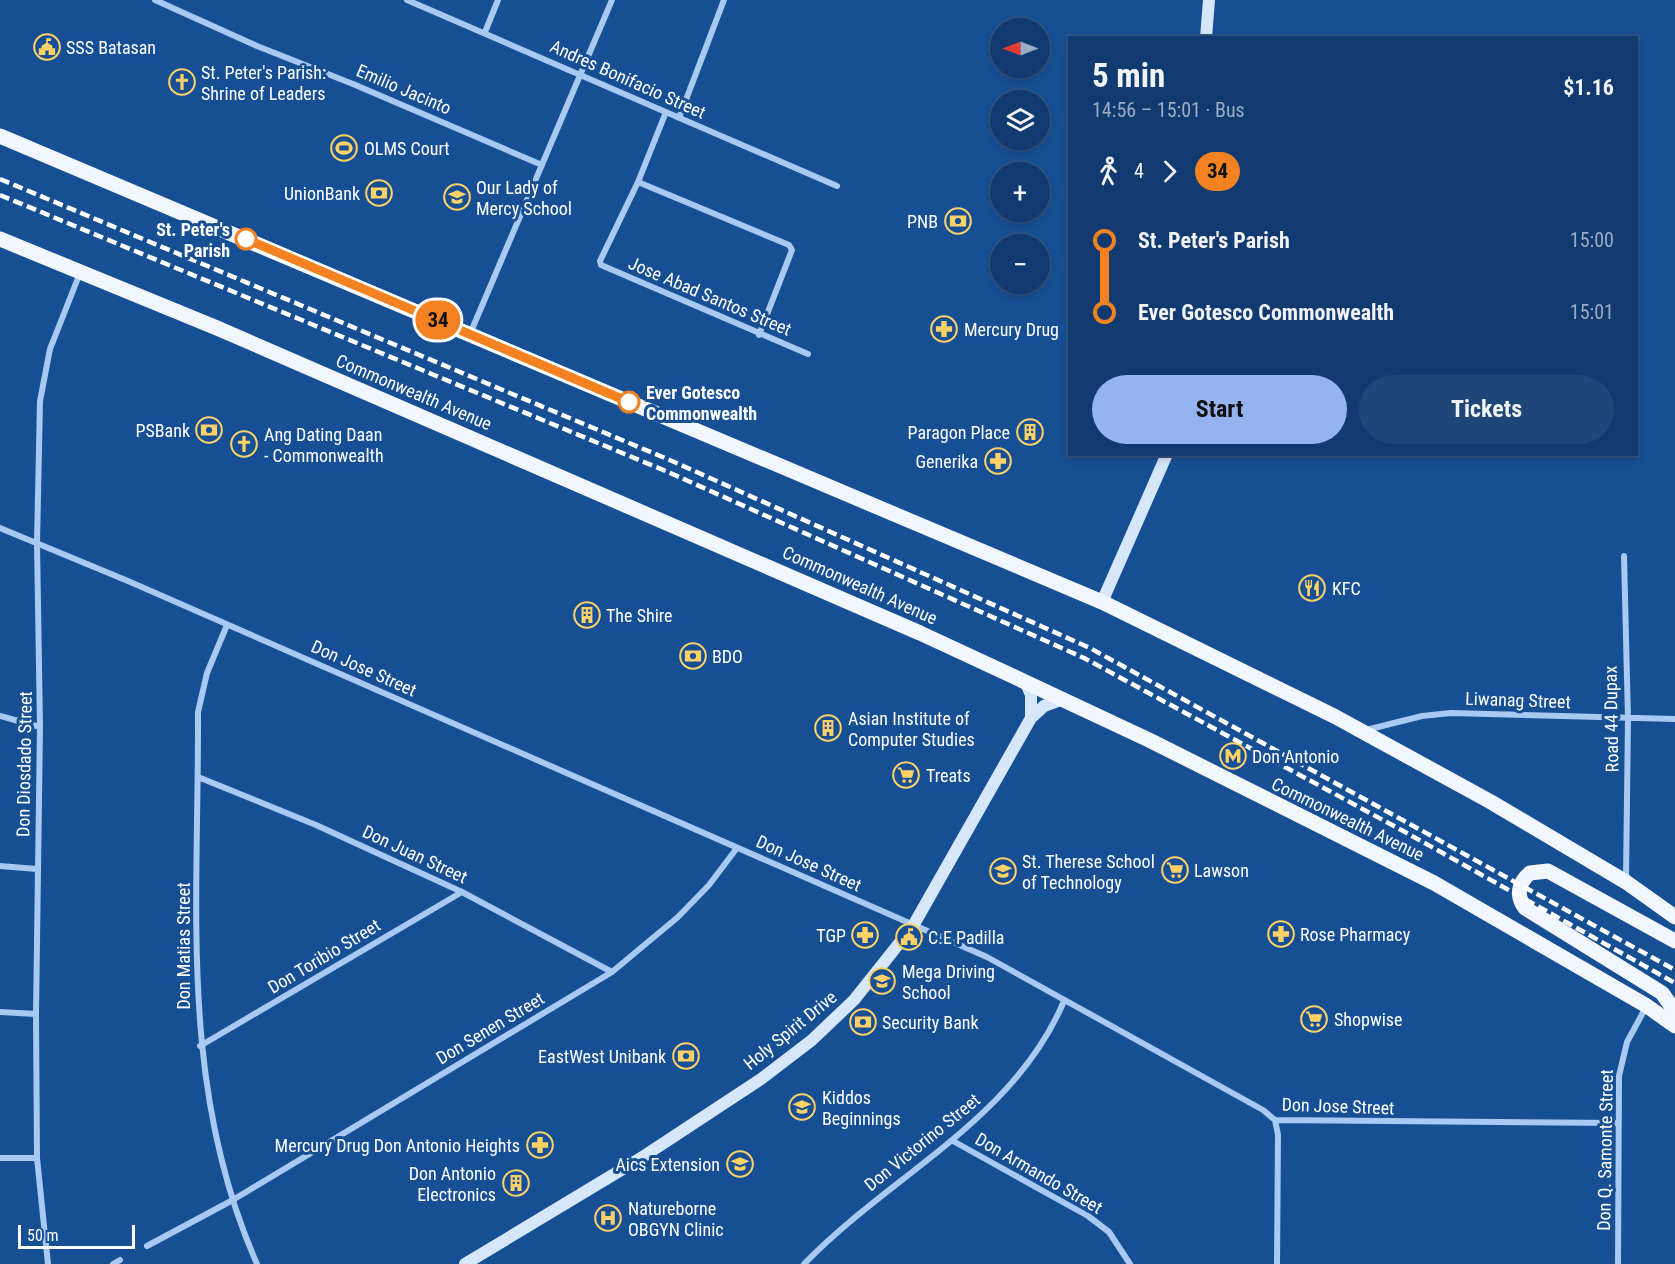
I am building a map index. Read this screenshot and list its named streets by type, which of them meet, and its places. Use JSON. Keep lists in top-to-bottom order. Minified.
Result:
{"streets":{"main road":["Commonwealth Avenue","Holy Spirit Drive"],"street":["Andres Bonifacio Street","Emilio Jacinto","Jose Abad Santos Street","Don Jose Street","Liwanag Street","Road 44 Dupax","Don Diosdado Street","Don Juan Street","Don Matias Street","Don Toribio Street","Don Senen Street","Don Victorino Street","Don Q. Samonte Street","Don Armando Street"]},"crossings":[["Commonwealth Avenue","Don Diosdado Street"],["Commonwealth Avenue","Holy Spirit Drive"],["Commonwealth Avenue","Don Q. Samonte Street"],["Don Jose Street","Don Diosdado Street"],["Don Jose Street","Don Matias Street"],["Don Jose Street","Don Senen Street"],["Don Jose Street","Holy Spirit Drive"],["Don Jose Street","Don Victorino Street"],["Don Jose Street","Don Q. Samonte Street"],["Liwanag Street","Road 44 Dupax"],["Don Juan Street","Don Matias Street"],["Don Juan Street","Don Toribio Street"],["Don Juan Street","Don Senen Street"],["Don Matias Street","Don Toribio Street"],["Don Matias Street","Don Senen Street"],["Don Victorino Street","Don Armando Street"]],"places":{"public building":["SSS Batasan","C.E Padilla"],"church":["St. Peter's Parish: Shrine of Leaders","Ang Dating Daan - Commonwealth"],"sports":["OLMS Court"],"bank":["UnionBank","PNB","PSBank","BDO","Security Bank","EastWest Unibank"],"school or university":["Our Lady of Mercy School","St. Therese School of Technology","Mega Driving School","Kiddos Beginnings","Aics Extension"],"other":["St. Peter's Parish","Ever Gotesco Commonwealth"],"pharmacy":["Mercury Drug","Generika","Rose Pharmacy","TGP","Mercury Drug Don Antonio Heights"],"building":["Paragon Place","The Shire","Asian Institute of Computer Studies","Don Antonio Electronics"],"restaurant":["KFC"],"metro station":["Don Antonio"],"supermarket":["Treats","Lawson","Shopwise"],"hospital":["Natureborne OBGYN Clinic"]},"lines":["bus line 34"],"scale_bar":"50 m","north":"left","page":{"on_map":"34","map_buttons":["+","−"],"heading":["5 min","14:56 – 15:01 · Bus","$1.16"],"legs":["4","34"],"list":[{"name":"St. Peter's Parish","value":"15:00"},{"name":"Ever Gotesco Commonwealth","value":"15:01"}],"buttons":["Start","Tickets"],"scale":"50 m"}}
